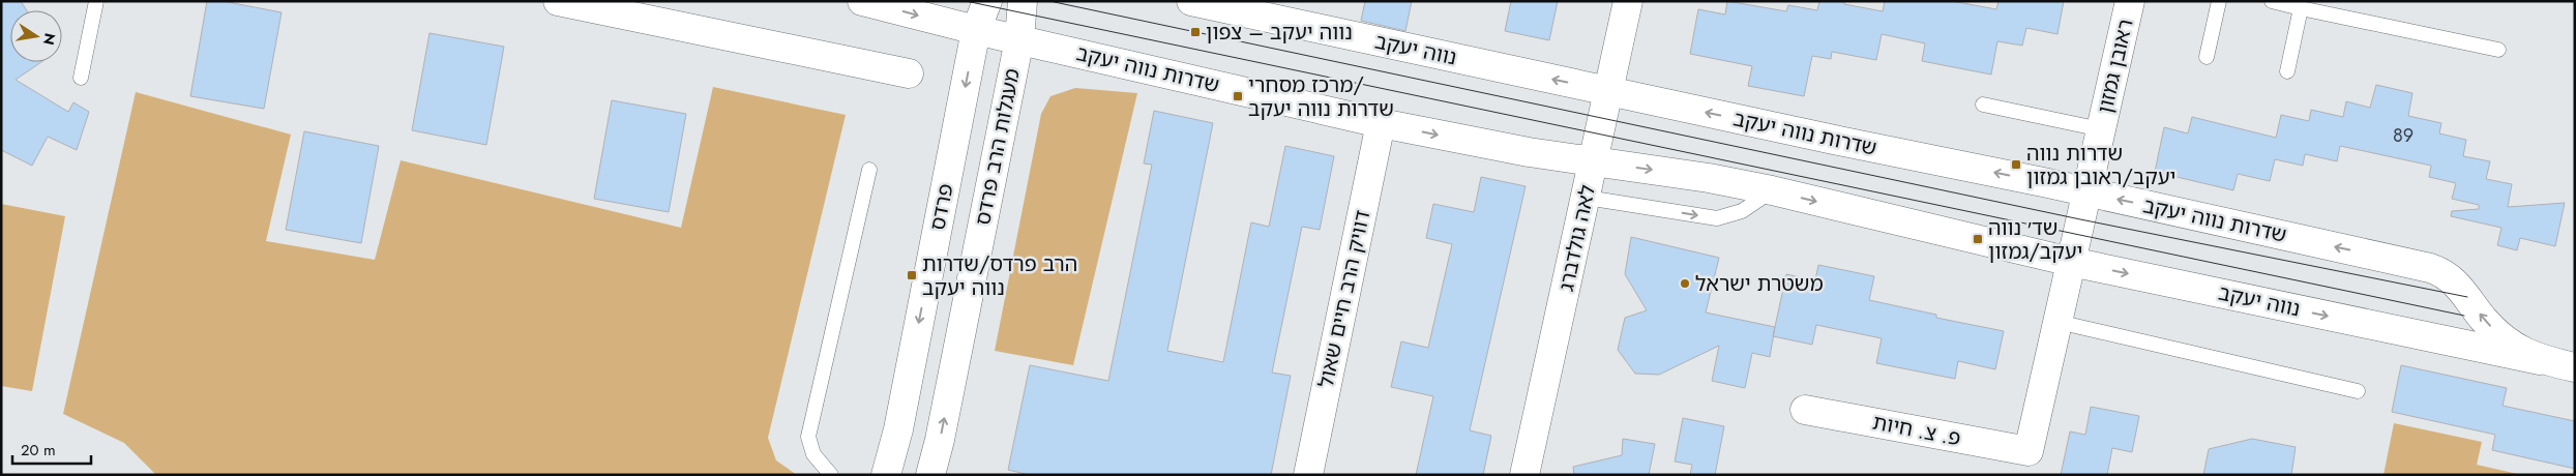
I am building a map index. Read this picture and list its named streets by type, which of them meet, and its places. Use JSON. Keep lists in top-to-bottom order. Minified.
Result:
{"streets":{"street":["נווה יעקב","ראובן גמזון","שדרות נווה יעקב","מעגלות הרב פרדס","פרדס","לאה גולדברג","דוויק הרב חיים שאול","פ. צ. חיות"]},"crossings":[["נווה יעקב","ראובן גמזון"],["נווה יעקב","שדרות נווה יעקב"],["נווה יעקב","לאה גולדברג"],["ראובן גמזון","שדרות נווה יעקב"],["ראובן גמזון","פ. צ. חיות"],["שדרות נווה יעקב","מעגלות הרב פרדס"],["שדרות נווה יעקב","פרדס"],["שדרות נווה יעקב","לאה גולדברג"],["שדרות נווה יעקב","דוויק הרב חיים שאול"]],"one_way":["שדרות נווה יעקב","מעגלות הרב פרדס","פרדס"],"places":{"transit":["נווה יעקב – צפון","מרכז מסחרי/ שדרות נווה יעקב","שדרות נווה יעקב/ראובן גמזון","שד׳ נווה יעקב/גמזון","הרב פרדס/שדרות נווה יעקב"],"other":["משטרת ישראל"]},"house_numbers":["89"],"scale_bar":"20 m","north":"right"}
